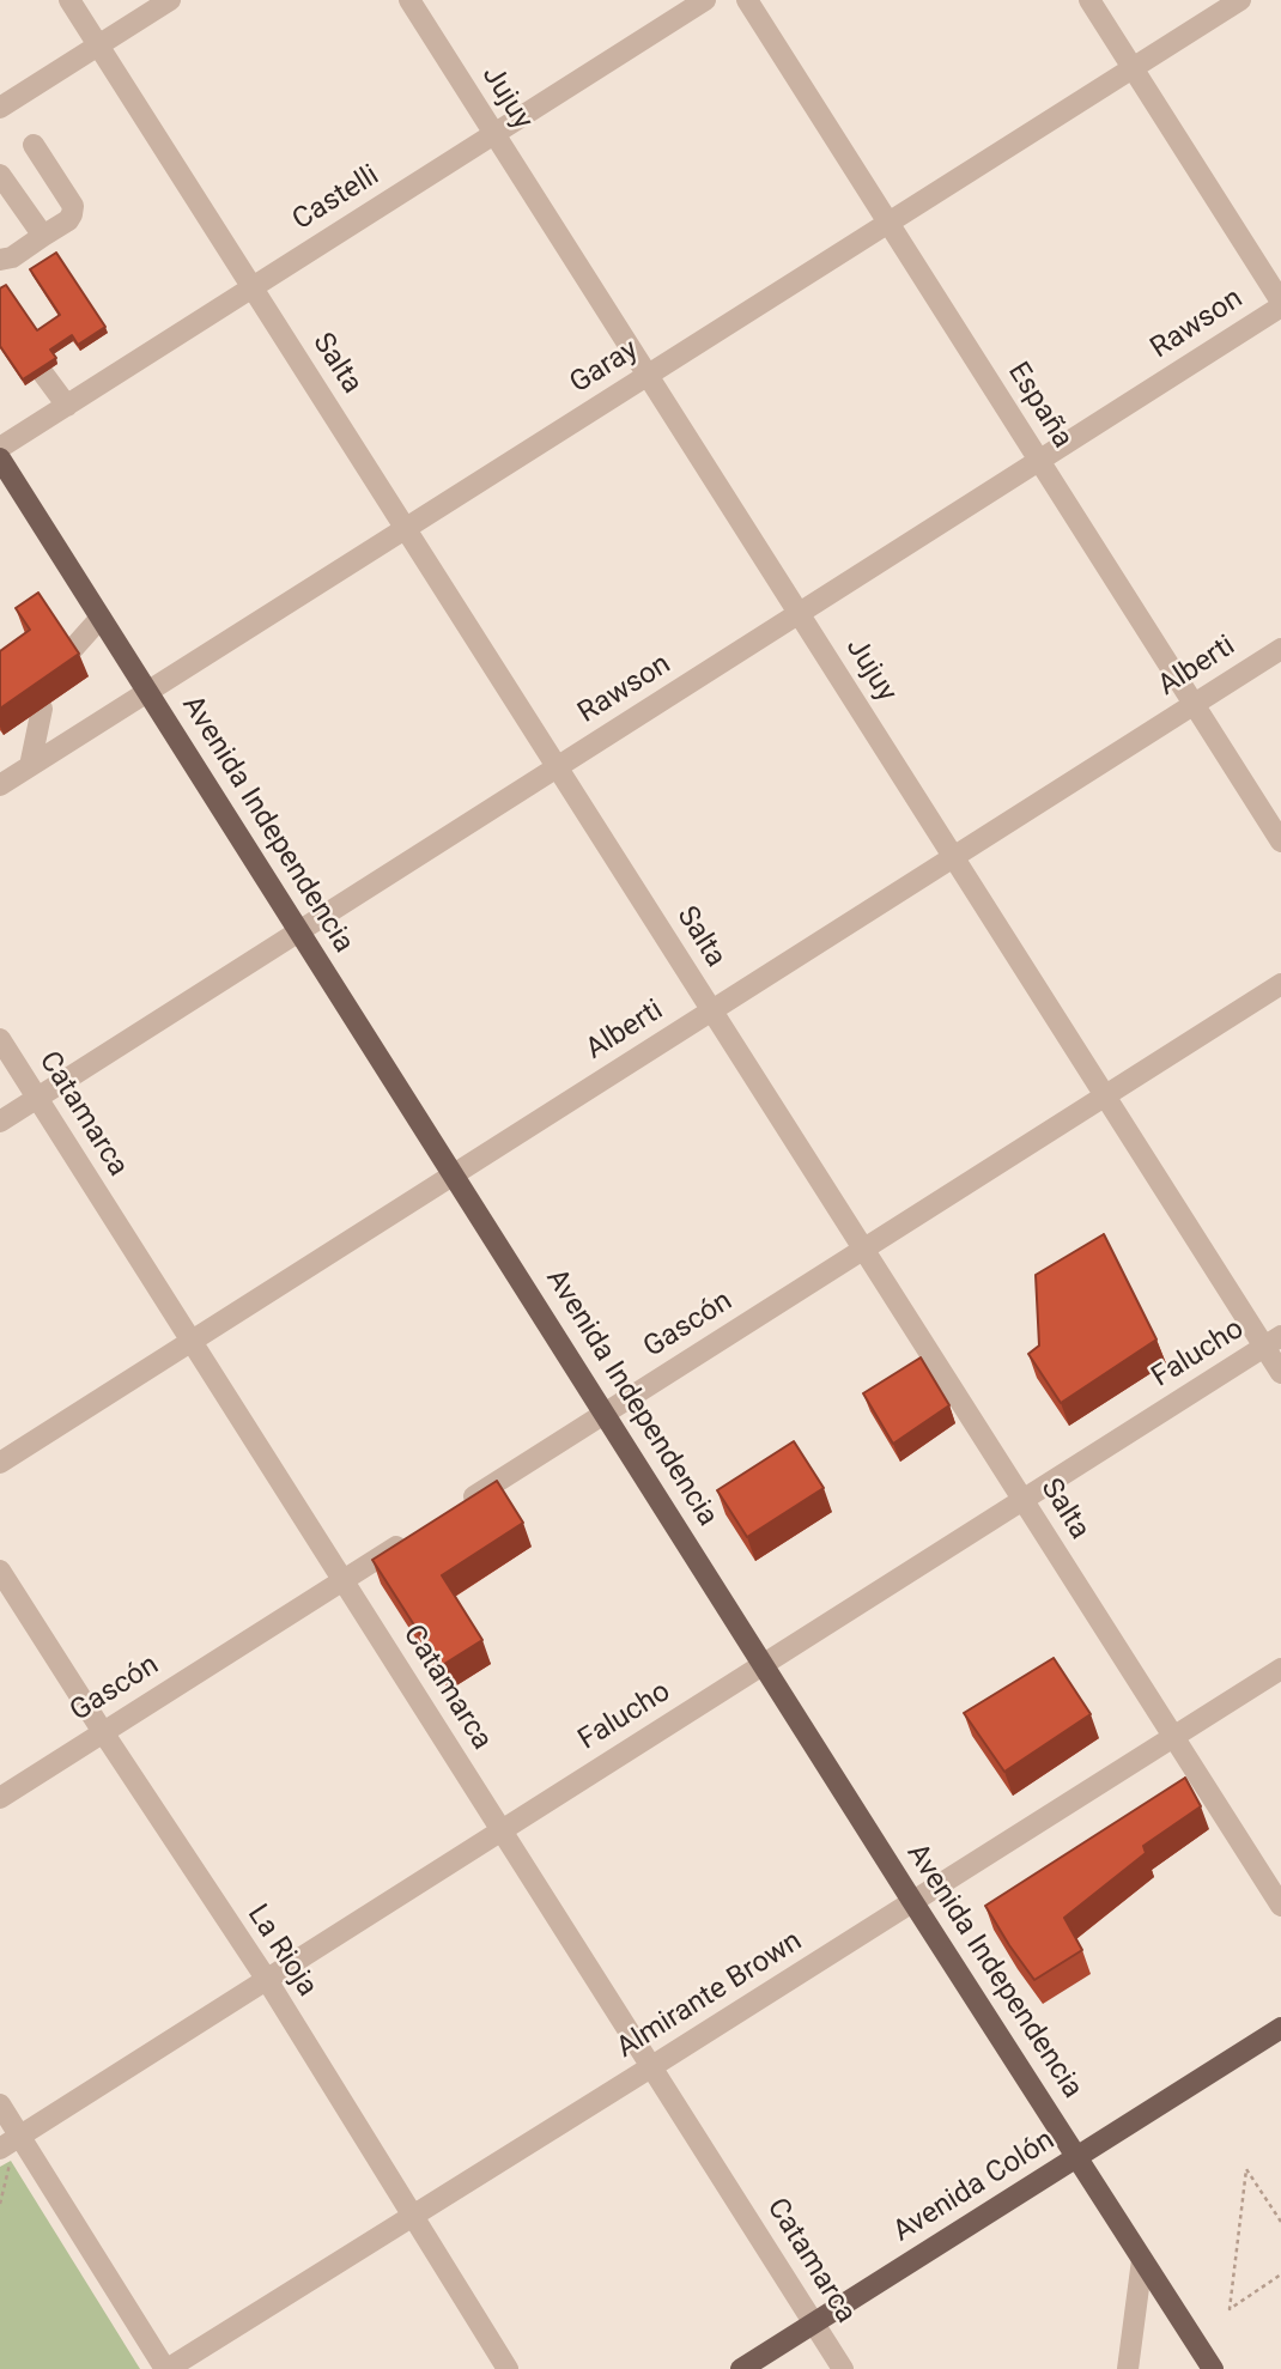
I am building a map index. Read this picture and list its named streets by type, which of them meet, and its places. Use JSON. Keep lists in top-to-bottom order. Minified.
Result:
{"streets":{"main road":["Avenida Independencia","Avenida Colón"],"street":["Jujuy","Castelli","Rawson","Salta","Garay","España","Alberti","Catamarca","Gascón","Falucho","La Rioja","Almirante Brown"]},"crossings":[["Jujuy","Castelli"],["Jujuy","Rawson"],["Jujuy","Garay"],["Jujuy","Alberti"],["Jujuy","Gascón"],["Jujuy","Falucho"],["Castelli","Salta"],["Rawson","Salta"],["Rawson","España"],["Rawson","Avenida Independencia"],["Rawson","Catamarca"],["Salta","Garay"],["Salta","Alberti"],["Salta","Gascón"],["Salta","Falucho"],["Salta","Almirante Brown"],["Garay","España"],["Garay","Avenida Independencia"],["España","Alberti"],["Alberti","Avenida Independencia"],["Alberti","Catamarca"],["Avenida Independencia","Gascón"],["Avenida Independencia","Falucho"],["Avenida Independencia","Almirante Brown"],["Avenida Independencia","Avenida Colón"],["Catamarca","Gascón"],["Catamarca","Falucho"],["Catamarca","Almirante Brown"],["Catamarca","Avenida Colón"],["Gascón","La Rioja"],["Falucho","La Rioja"],["La Rioja","Almirante Brown"]]}
